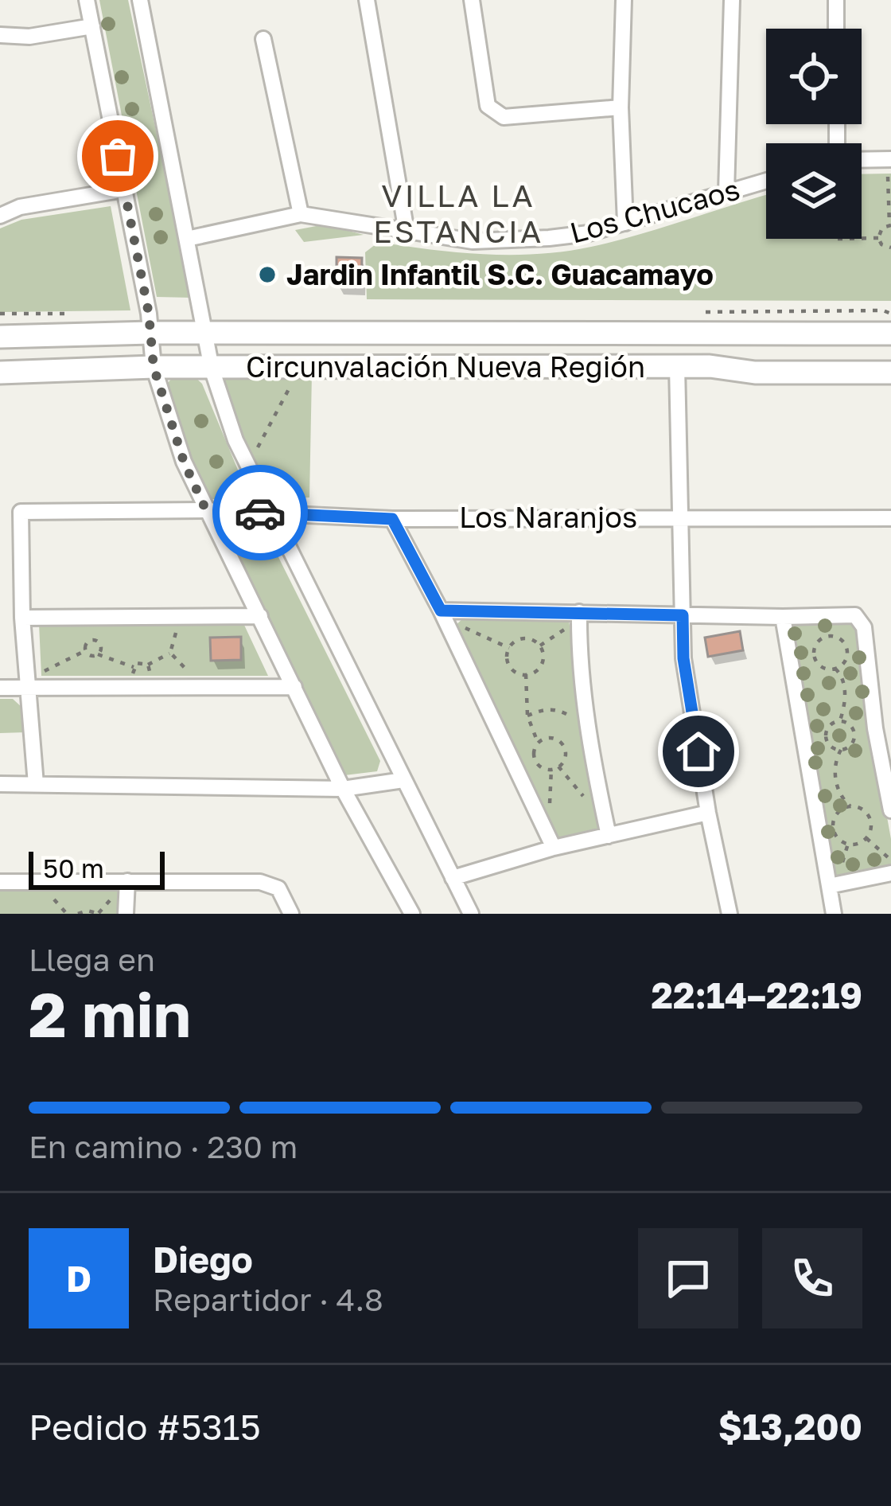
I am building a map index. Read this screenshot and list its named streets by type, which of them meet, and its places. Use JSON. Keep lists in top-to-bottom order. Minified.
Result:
{"streets":{"main road":["Circunvalación Nueva Región"],"street":["Los Chucaos","Los Naranjos"]},"districts":["VILLA LA ESTANCIA"],"places":["Jardin Infantil S.C. Guacamayo"],"scale_bar":"50 m","page":{"scale":"50 m","heading":["2 min","Llega en","22:14–22:19"],"panel":["Diego","Repartidor · 4.8","Pedido #5315","$13,200"],"bar":"En camino · 230 m","round":"D"}}
